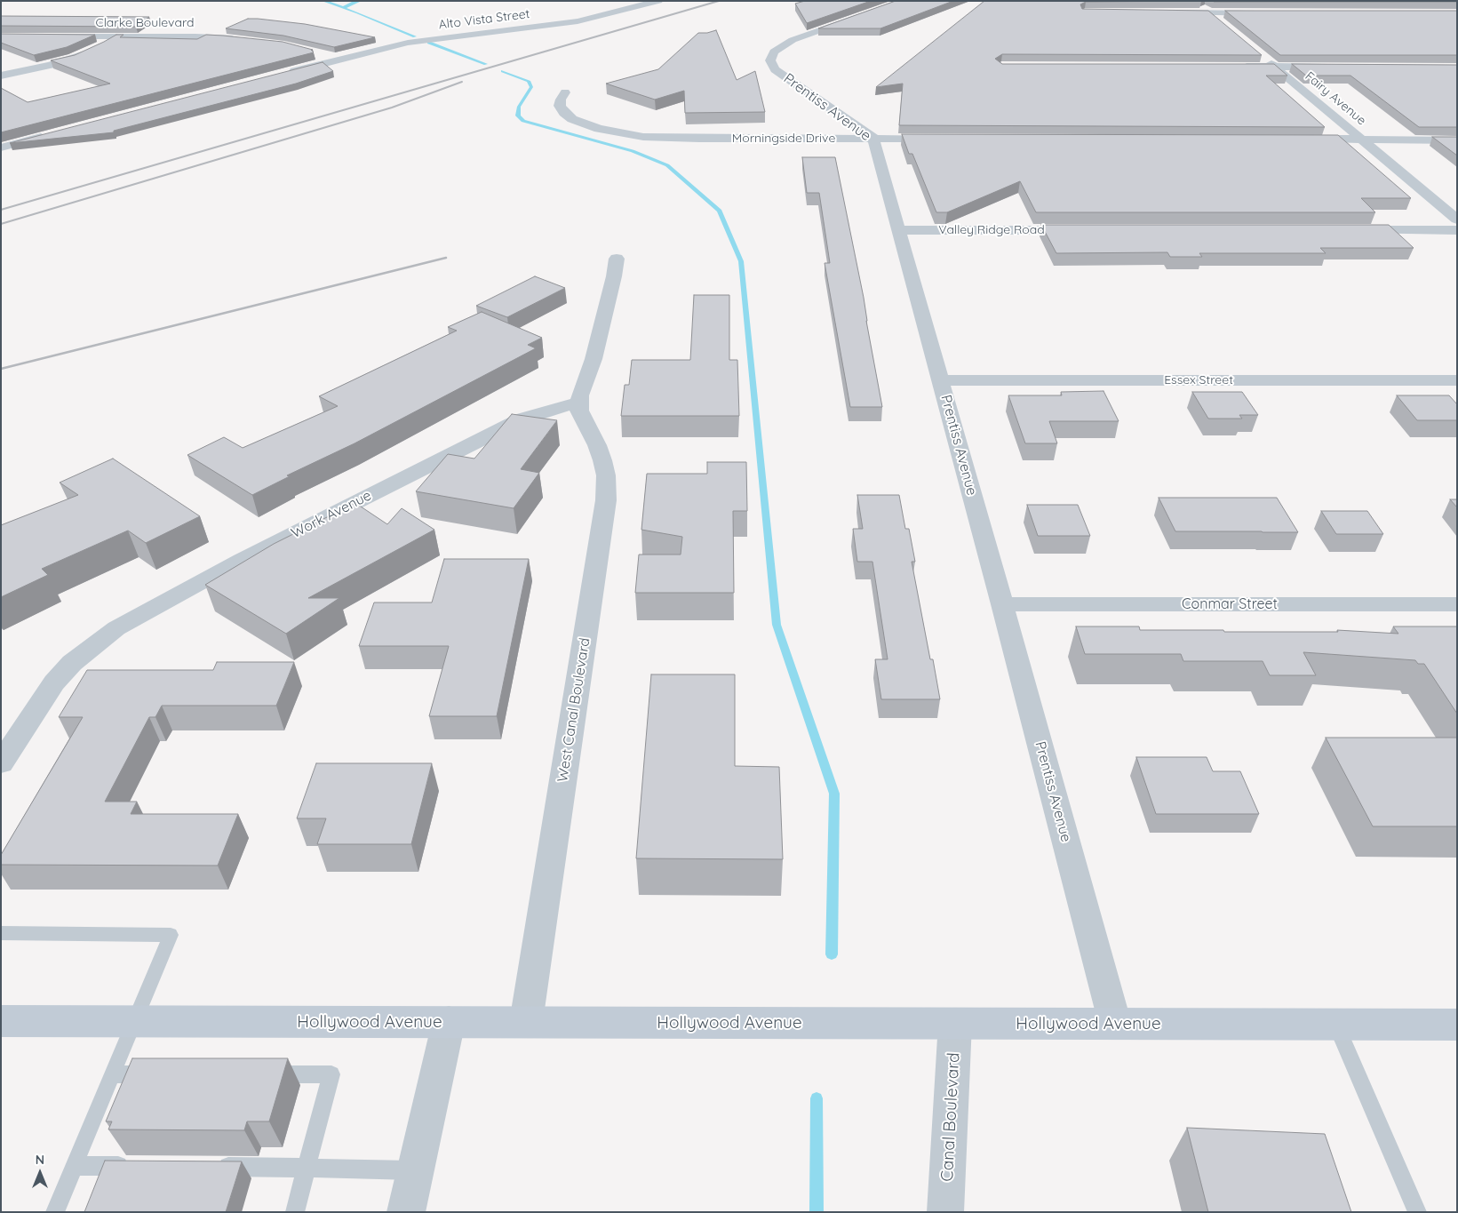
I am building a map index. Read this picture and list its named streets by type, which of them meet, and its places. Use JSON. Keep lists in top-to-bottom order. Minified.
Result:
{"streets":{"main road":["Hollywood Avenue"],"street":["Alto Vista Street","Clarke Boulevard","Fairy Avenue","Prentiss Avenue","Morningside Drive","Valley Ridge Road","Essex Street","Work Avenue","Conmar Street","West Canal Boulevard","Canal Boulevard"]},"crossings":[["Prentiss Avenue","Morningside Drive"],["Prentiss Avenue","Valley Ridge Road"],["Prentiss Avenue","Essex Street"],["Prentiss Avenue","Conmar Street"],["Prentiss Avenue","Hollywood Avenue"],["Work Avenue","West Canal Boulevard"],["West Canal Boulevard","Hollywood Avenue"],["Hollywood Avenue","Canal Boulevard"]],"north":"top"}
